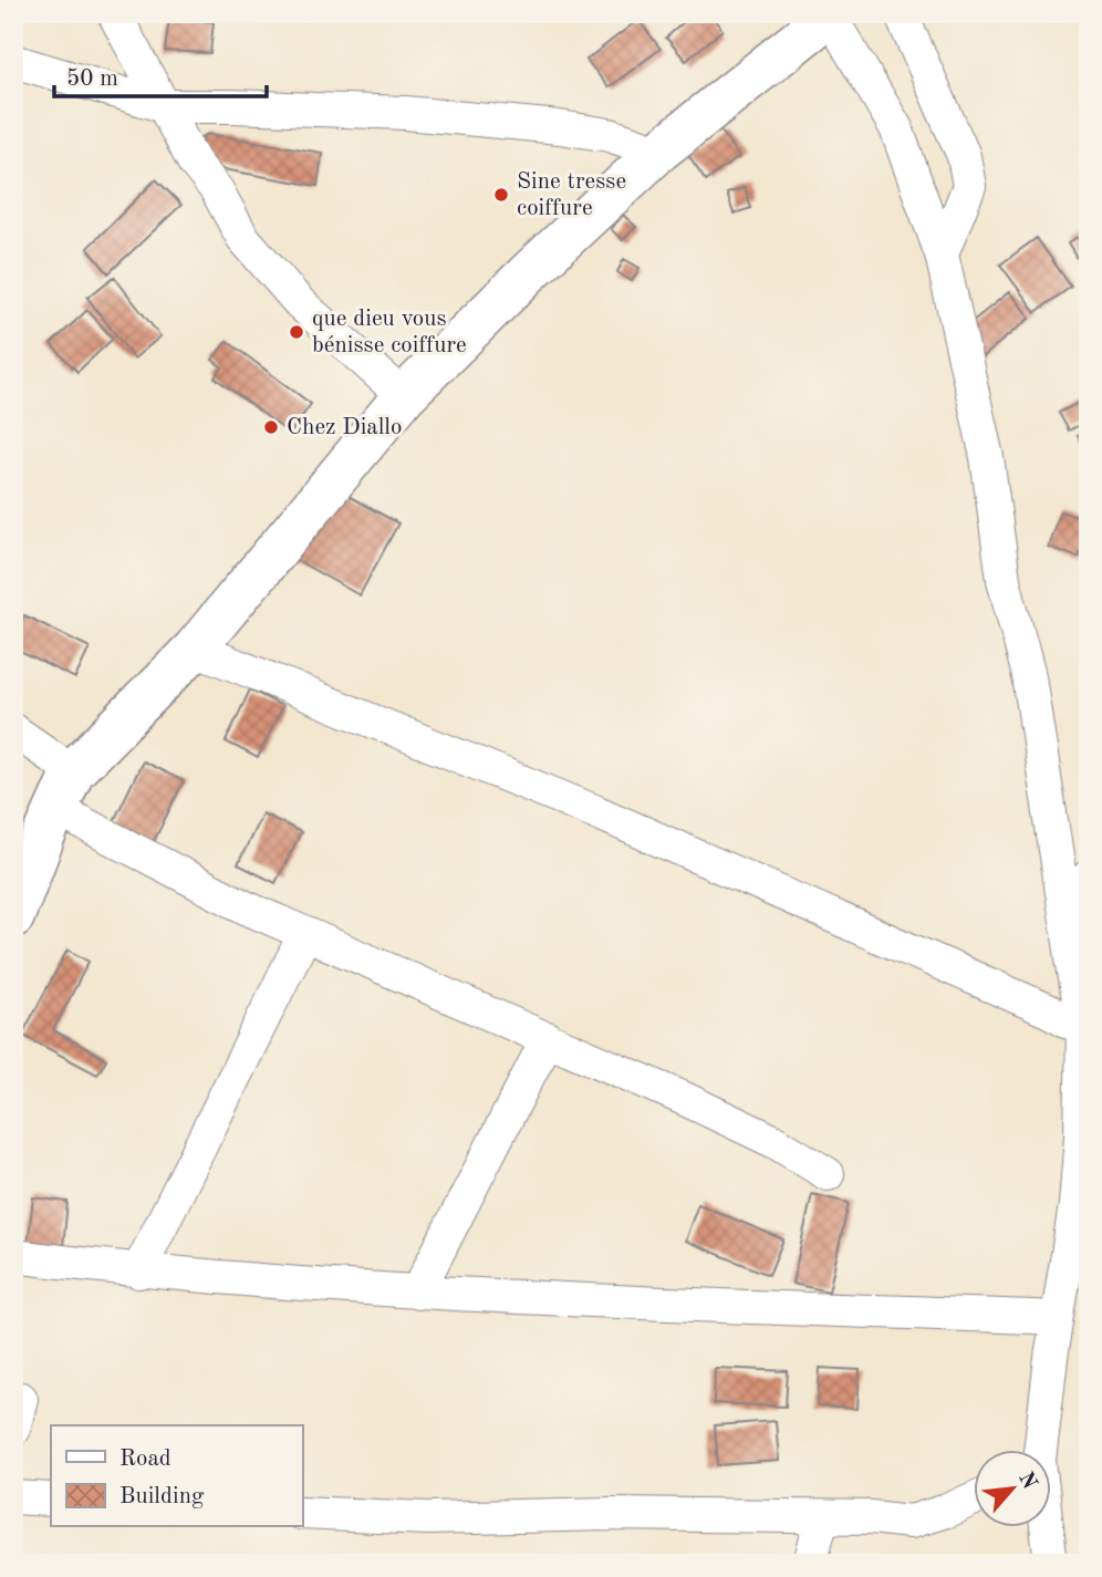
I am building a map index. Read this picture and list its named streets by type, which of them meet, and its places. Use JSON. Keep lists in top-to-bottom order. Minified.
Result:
{"places":["Sine tresse coiffure","que dieu vous bénisse coiffure","Chez Diallo"],"legend":["Road","Building"],"scale_bar":"50 m","north":"top right"}
